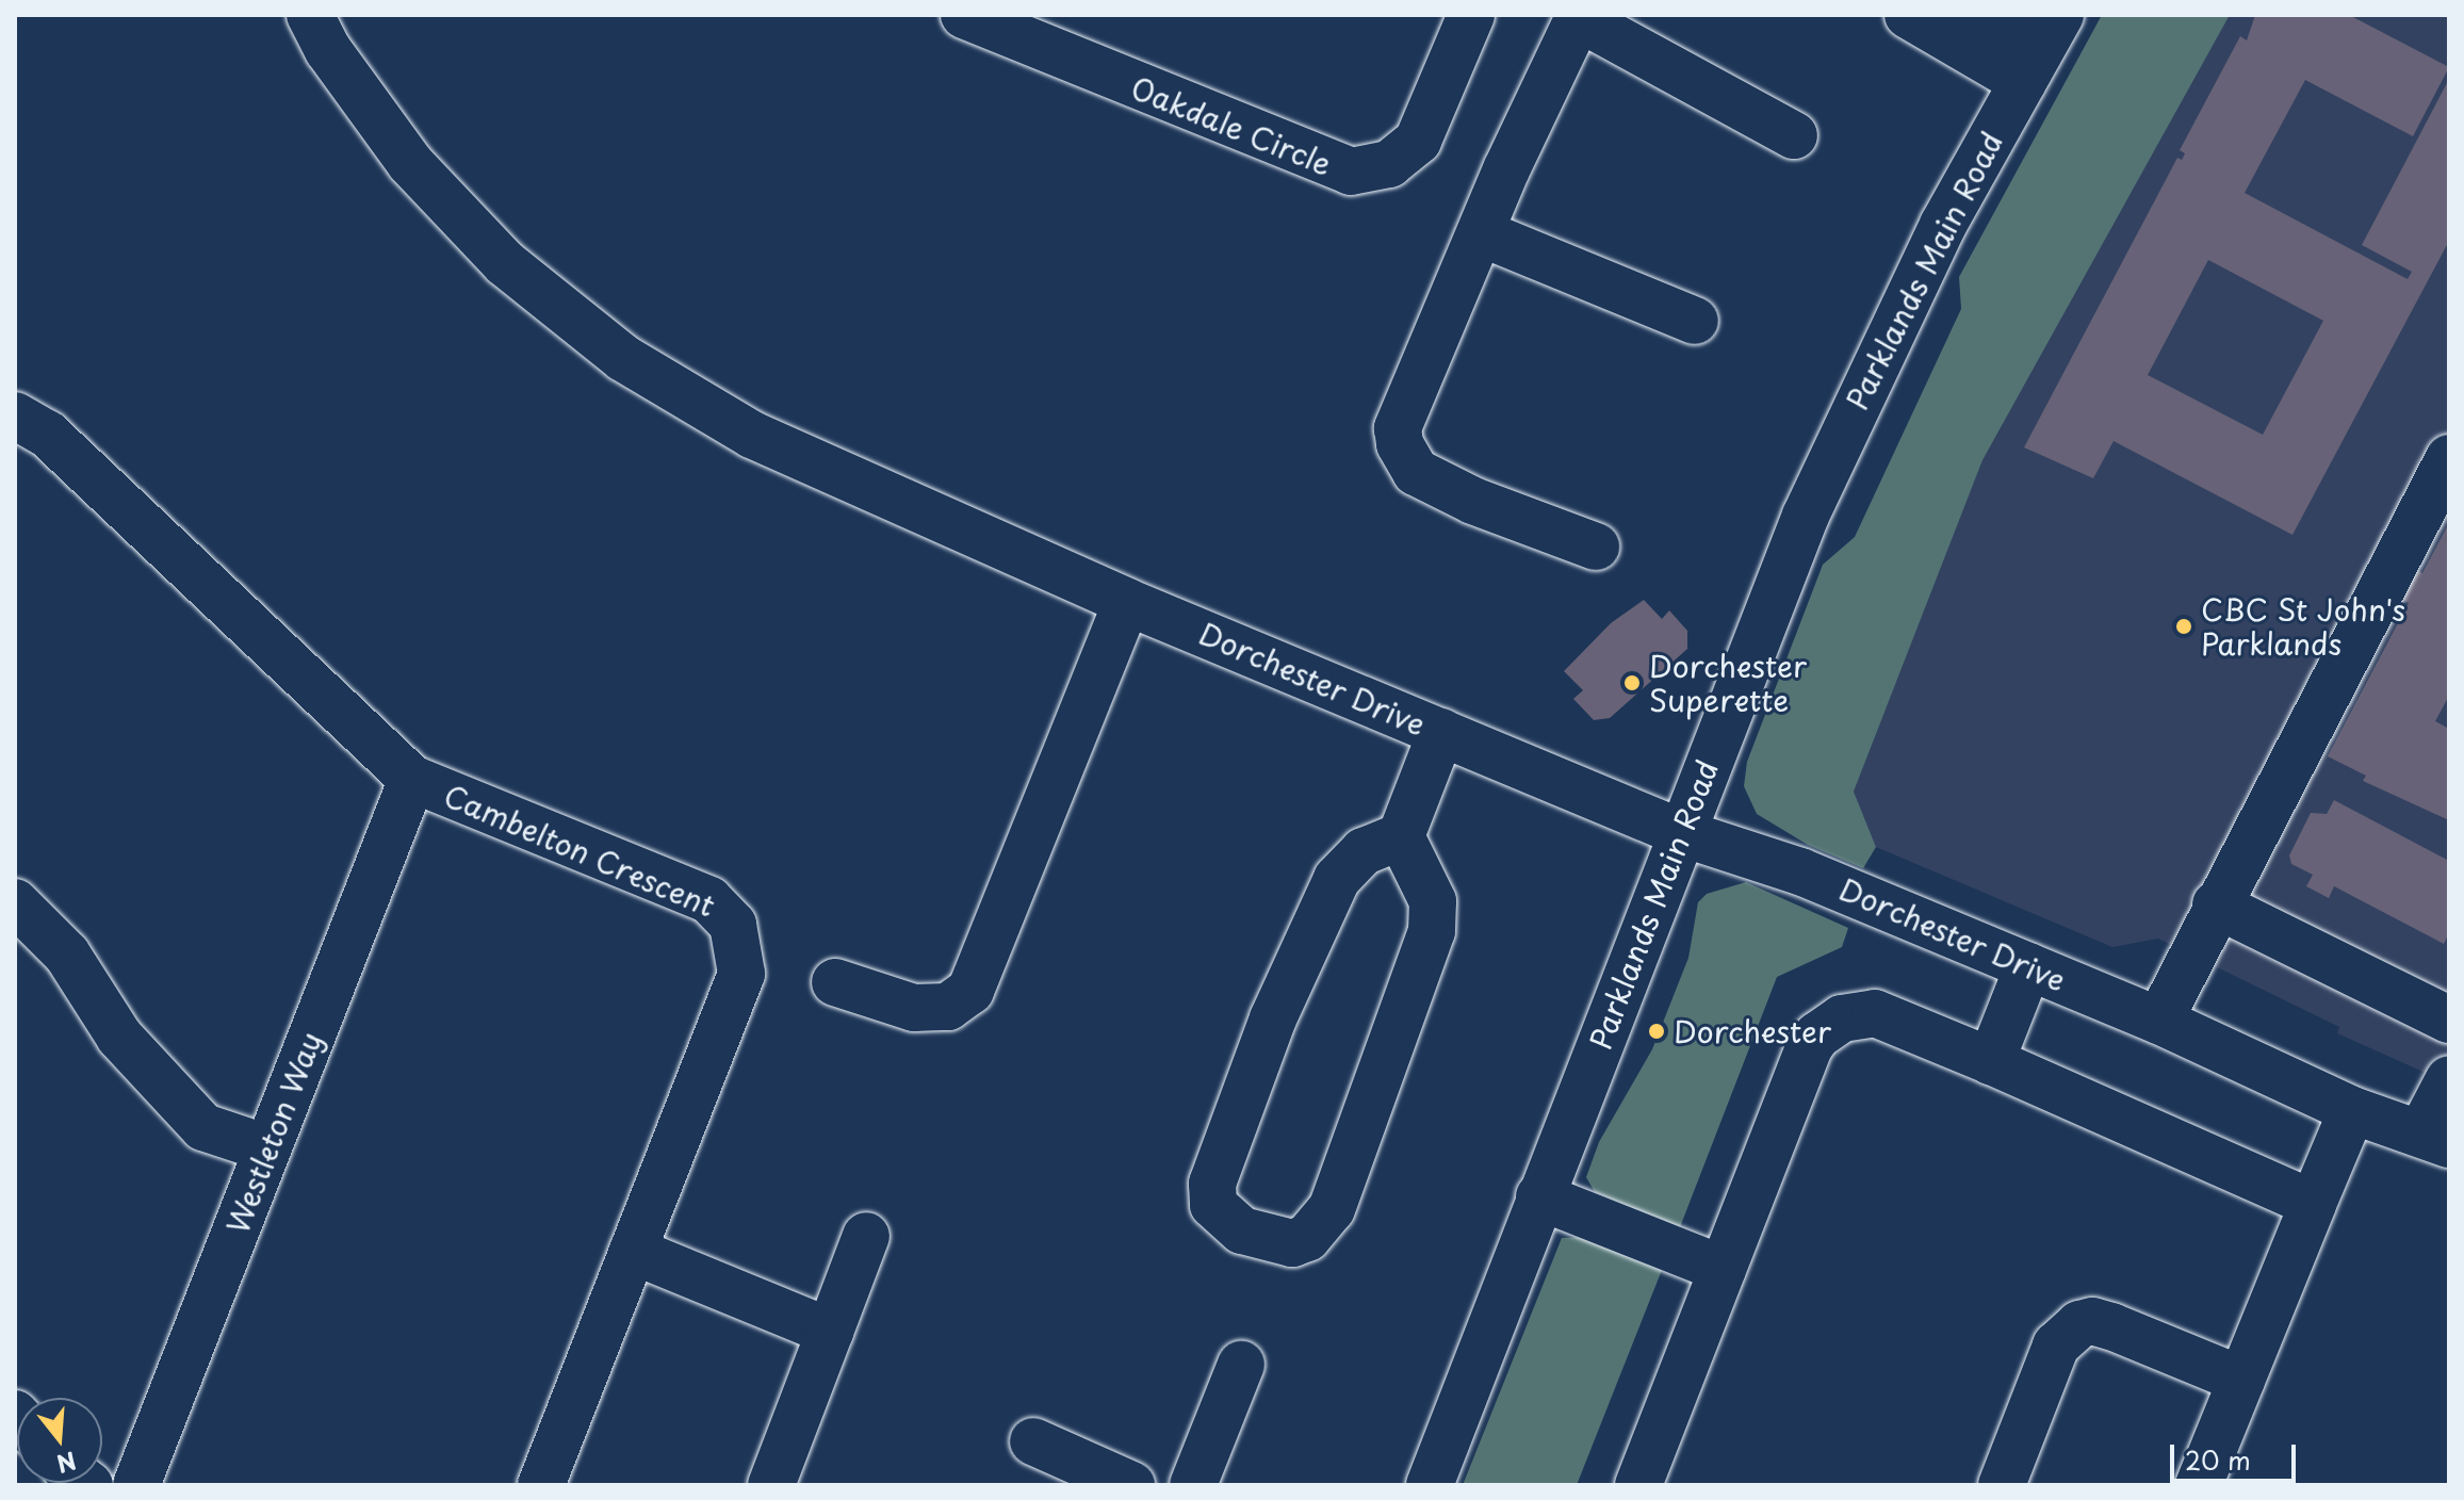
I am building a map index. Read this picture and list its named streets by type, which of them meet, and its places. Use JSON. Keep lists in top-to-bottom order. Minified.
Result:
{"streets":{"street":["Oakdale Circle","Parklands Main Road","Dorchester Drive","Cambelton Crescent","Westleton Way"]},"crossings":[["Parklands Main Road","Dorchester Drive"],["Cambelton Crescent","Westleton Way"]],"places":["CBC St John's Parklands","Dorchester Superette","Dorchester"],"scale_bar":"20 m","north":"bottom"}
